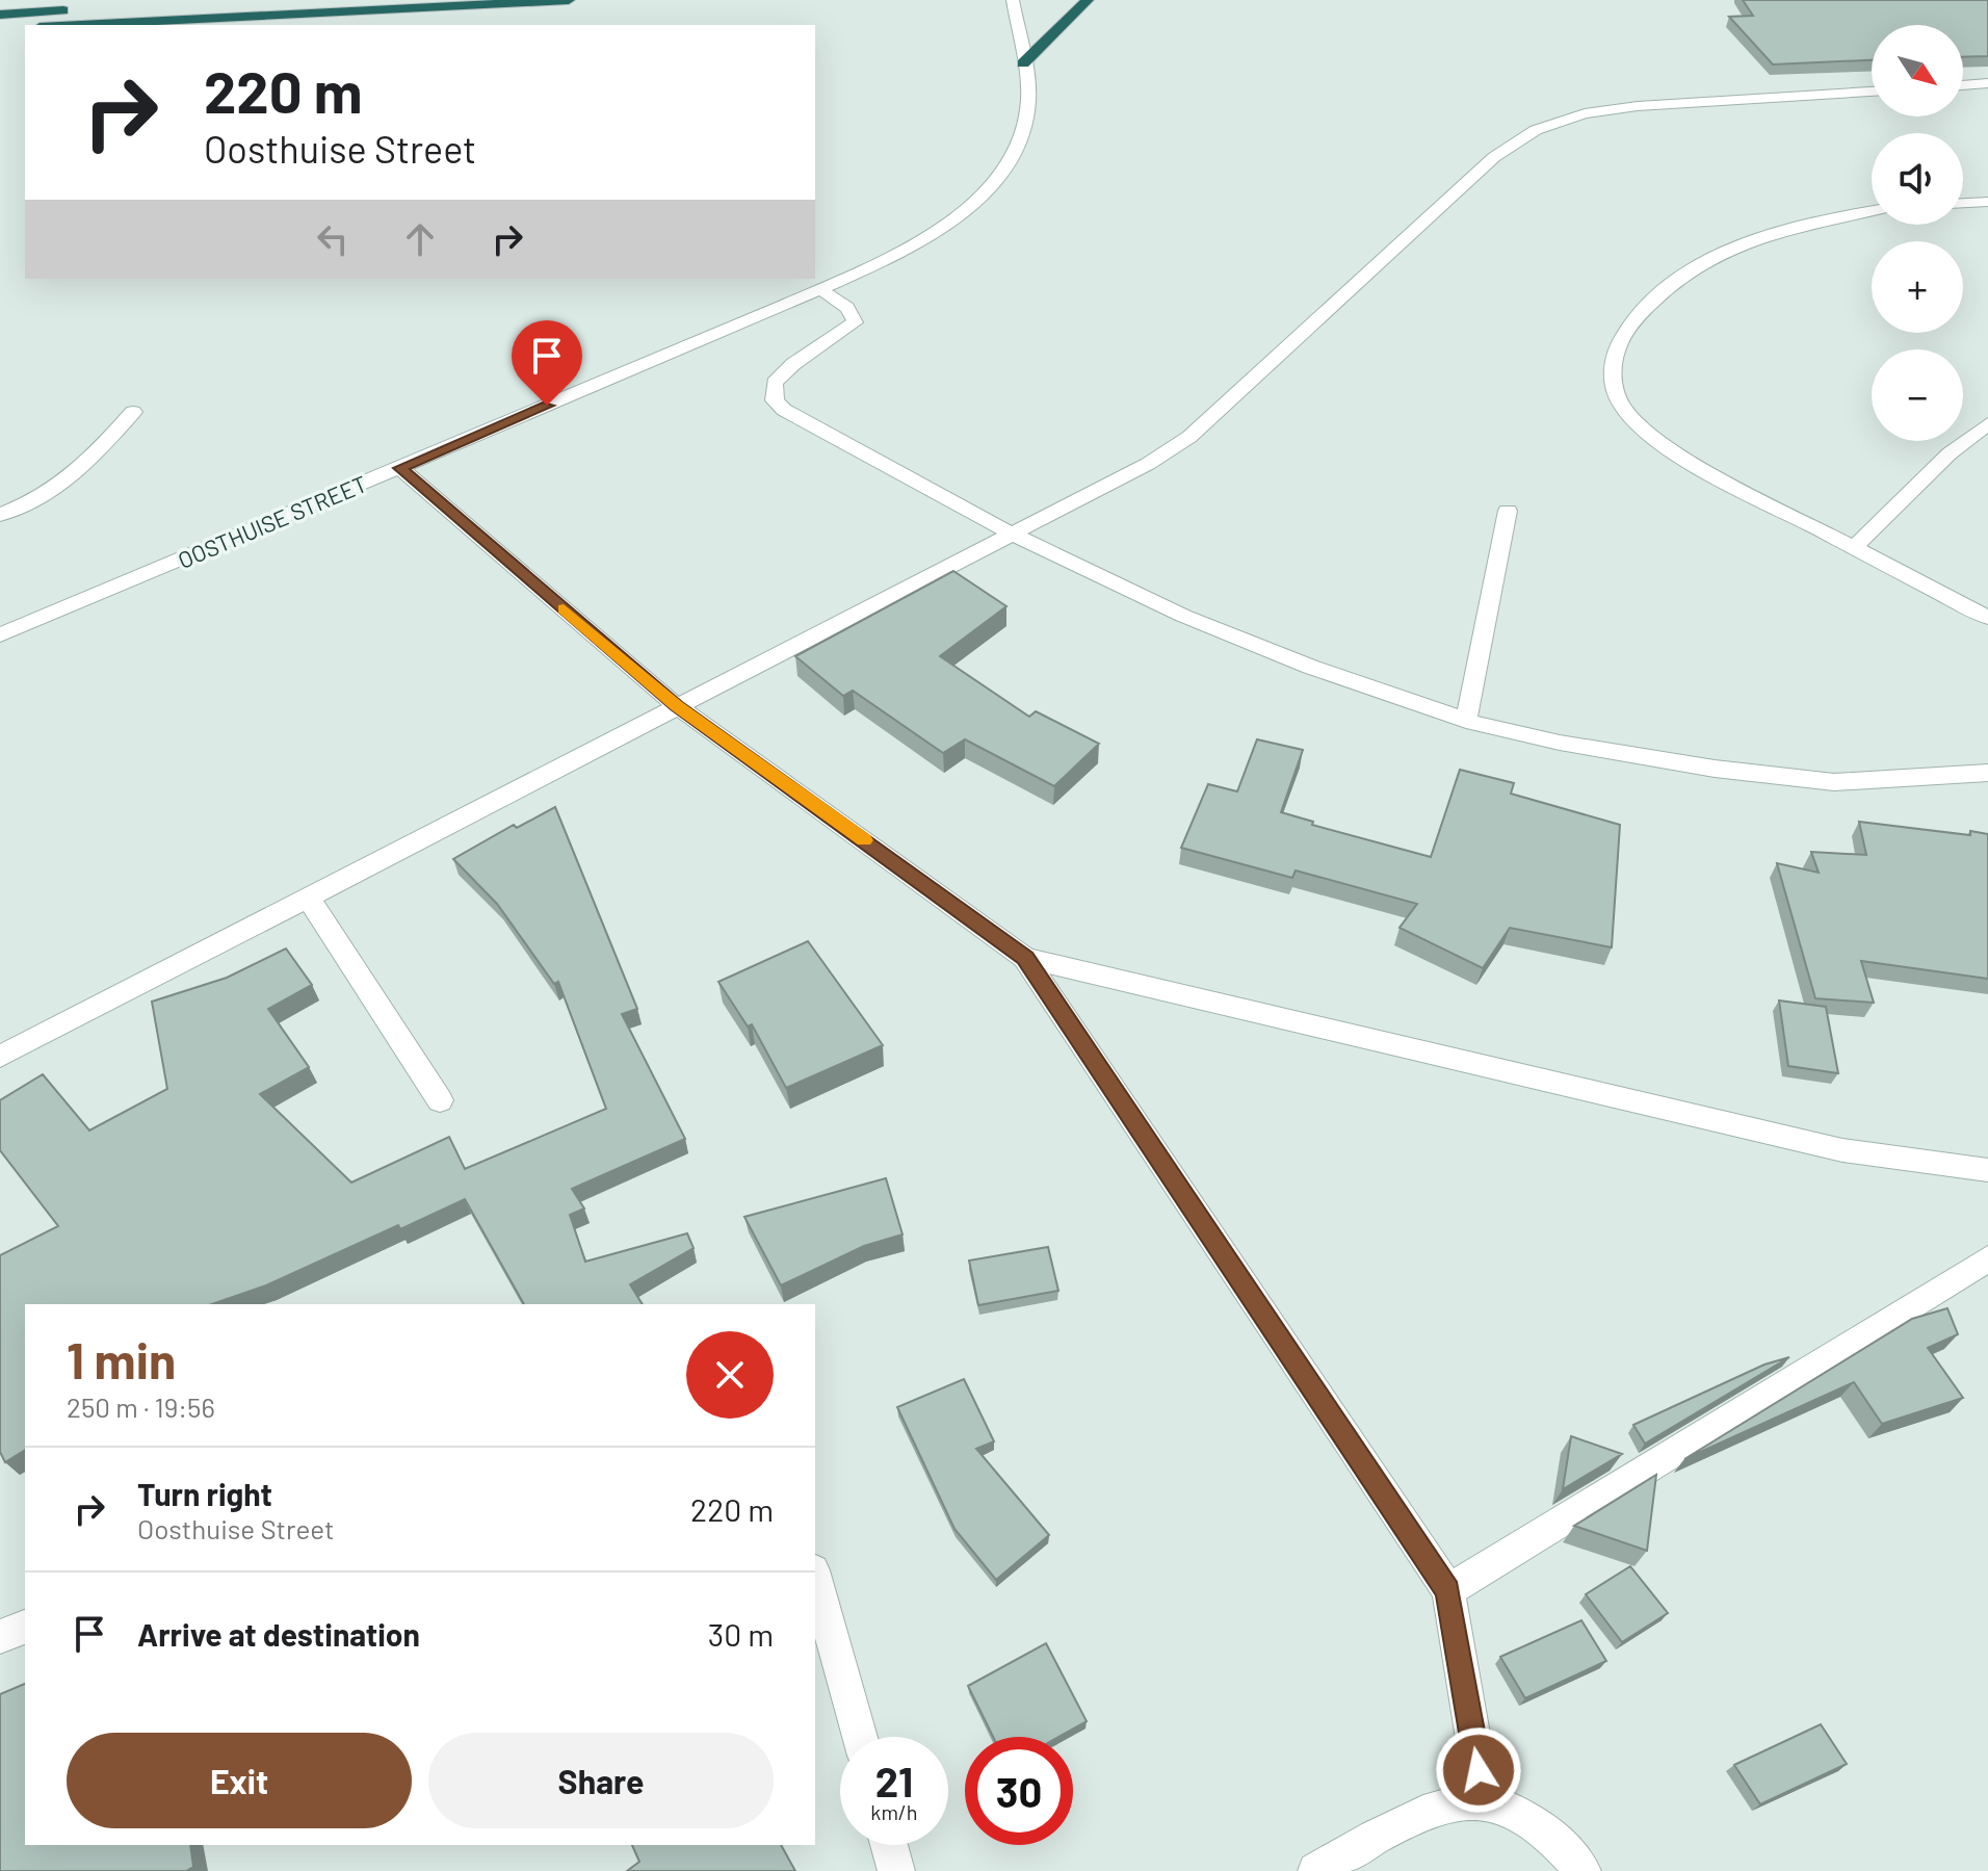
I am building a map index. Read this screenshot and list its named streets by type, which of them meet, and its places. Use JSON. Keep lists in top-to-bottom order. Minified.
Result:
{"streets":{"street":["OOSTHUISE STREET"]},"north":"bottom right","page":{"map_buttons":["+","−"],"turn":["220 m","Oosthuise Street"],"heading":["1 min","250 m · 19:56"],"list":[{"name":"Turn right","note":"Oosthuise Street","value":"220 m"},{"name":"Arrive at destination","value":"30 m"}],"buttons":["Exit","Share"],"speed":"21 km/h","limit":"30"}}
